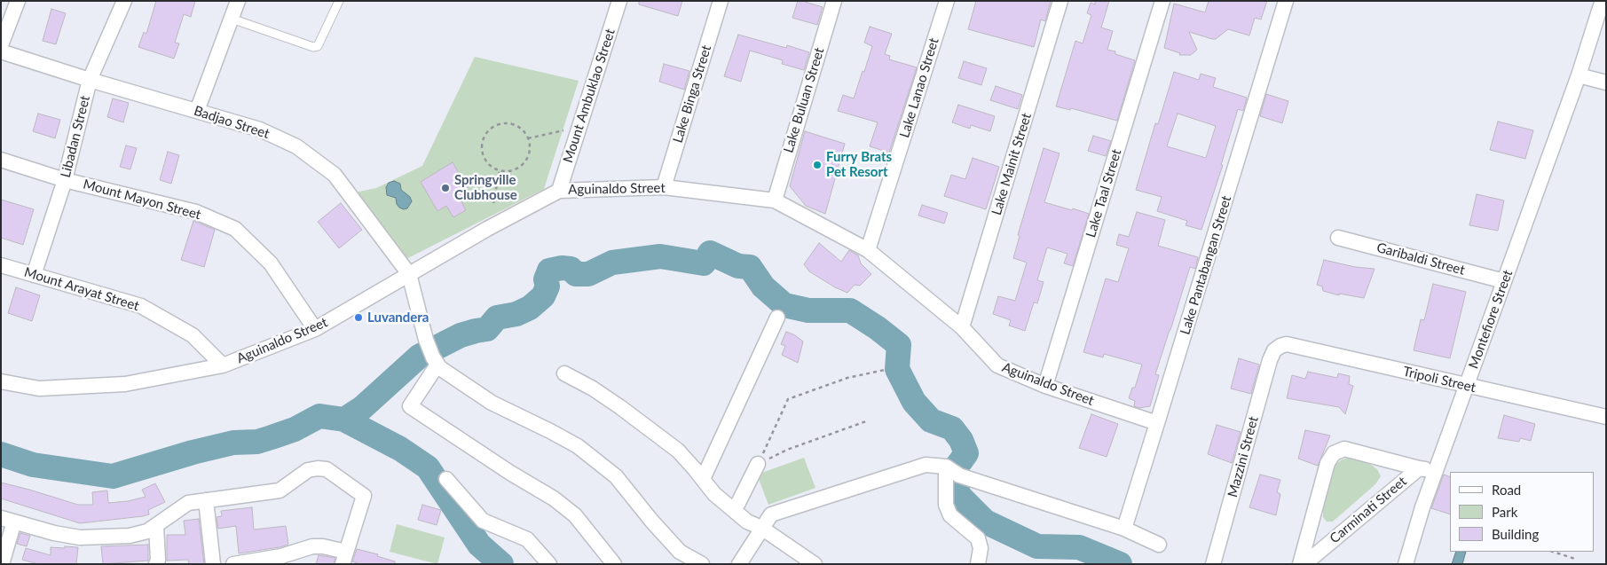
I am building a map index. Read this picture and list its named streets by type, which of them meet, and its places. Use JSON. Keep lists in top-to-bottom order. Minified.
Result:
{"streets":{"street":["Lake Lanao Street","Lake Binga Street","Mount Ambuklao Street","Lake Buluan Street","Badjao Street","Libadan Street","Lake Mainit Street","Aguinaldo Street","Lake Taal Street","Mount Mayon Street","Garibaldi Street","Lake Pantabangan Street","Mount Arayat Street","Montefiore Street","Tripoli Street","Mazzini Street","Carminati Street"]},"crossings":[["Lake Lanao Street","Aguinaldo Street"],["Lake Binga Street","Aguinaldo Street"],["Mount Ambuklao Street","Aguinaldo Street"],["Lake Buluan Street","Aguinaldo Street"],["Badjao Street","Libadan Street"],["Badjao Street","Aguinaldo Street"],["Libadan Street","Mount Mayon Street"],["Libadan Street","Mount Arayat Street"],["Lake Mainit Street","Aguinaldo Street"],["Aguinaldo Street","Lake Taal Street"],["Aguinaldo Street","Mount Mayon Street"],["Aguinaldo Street","Lake Pantabangan Street"],["Aguinaldo Street","Mount Arayat Street"],["Garibaldi Street","Montefiore Street"],["Montefiore Street","Tripoli Street"],["Montefiore Street","Carminati Street"],["Tripoli Street","Mazzini Street"]],"places":["Furry Brats Pet Resort","Springville Clubhouse","Luvandera"],"legend":["Road","Park","Building"]}
